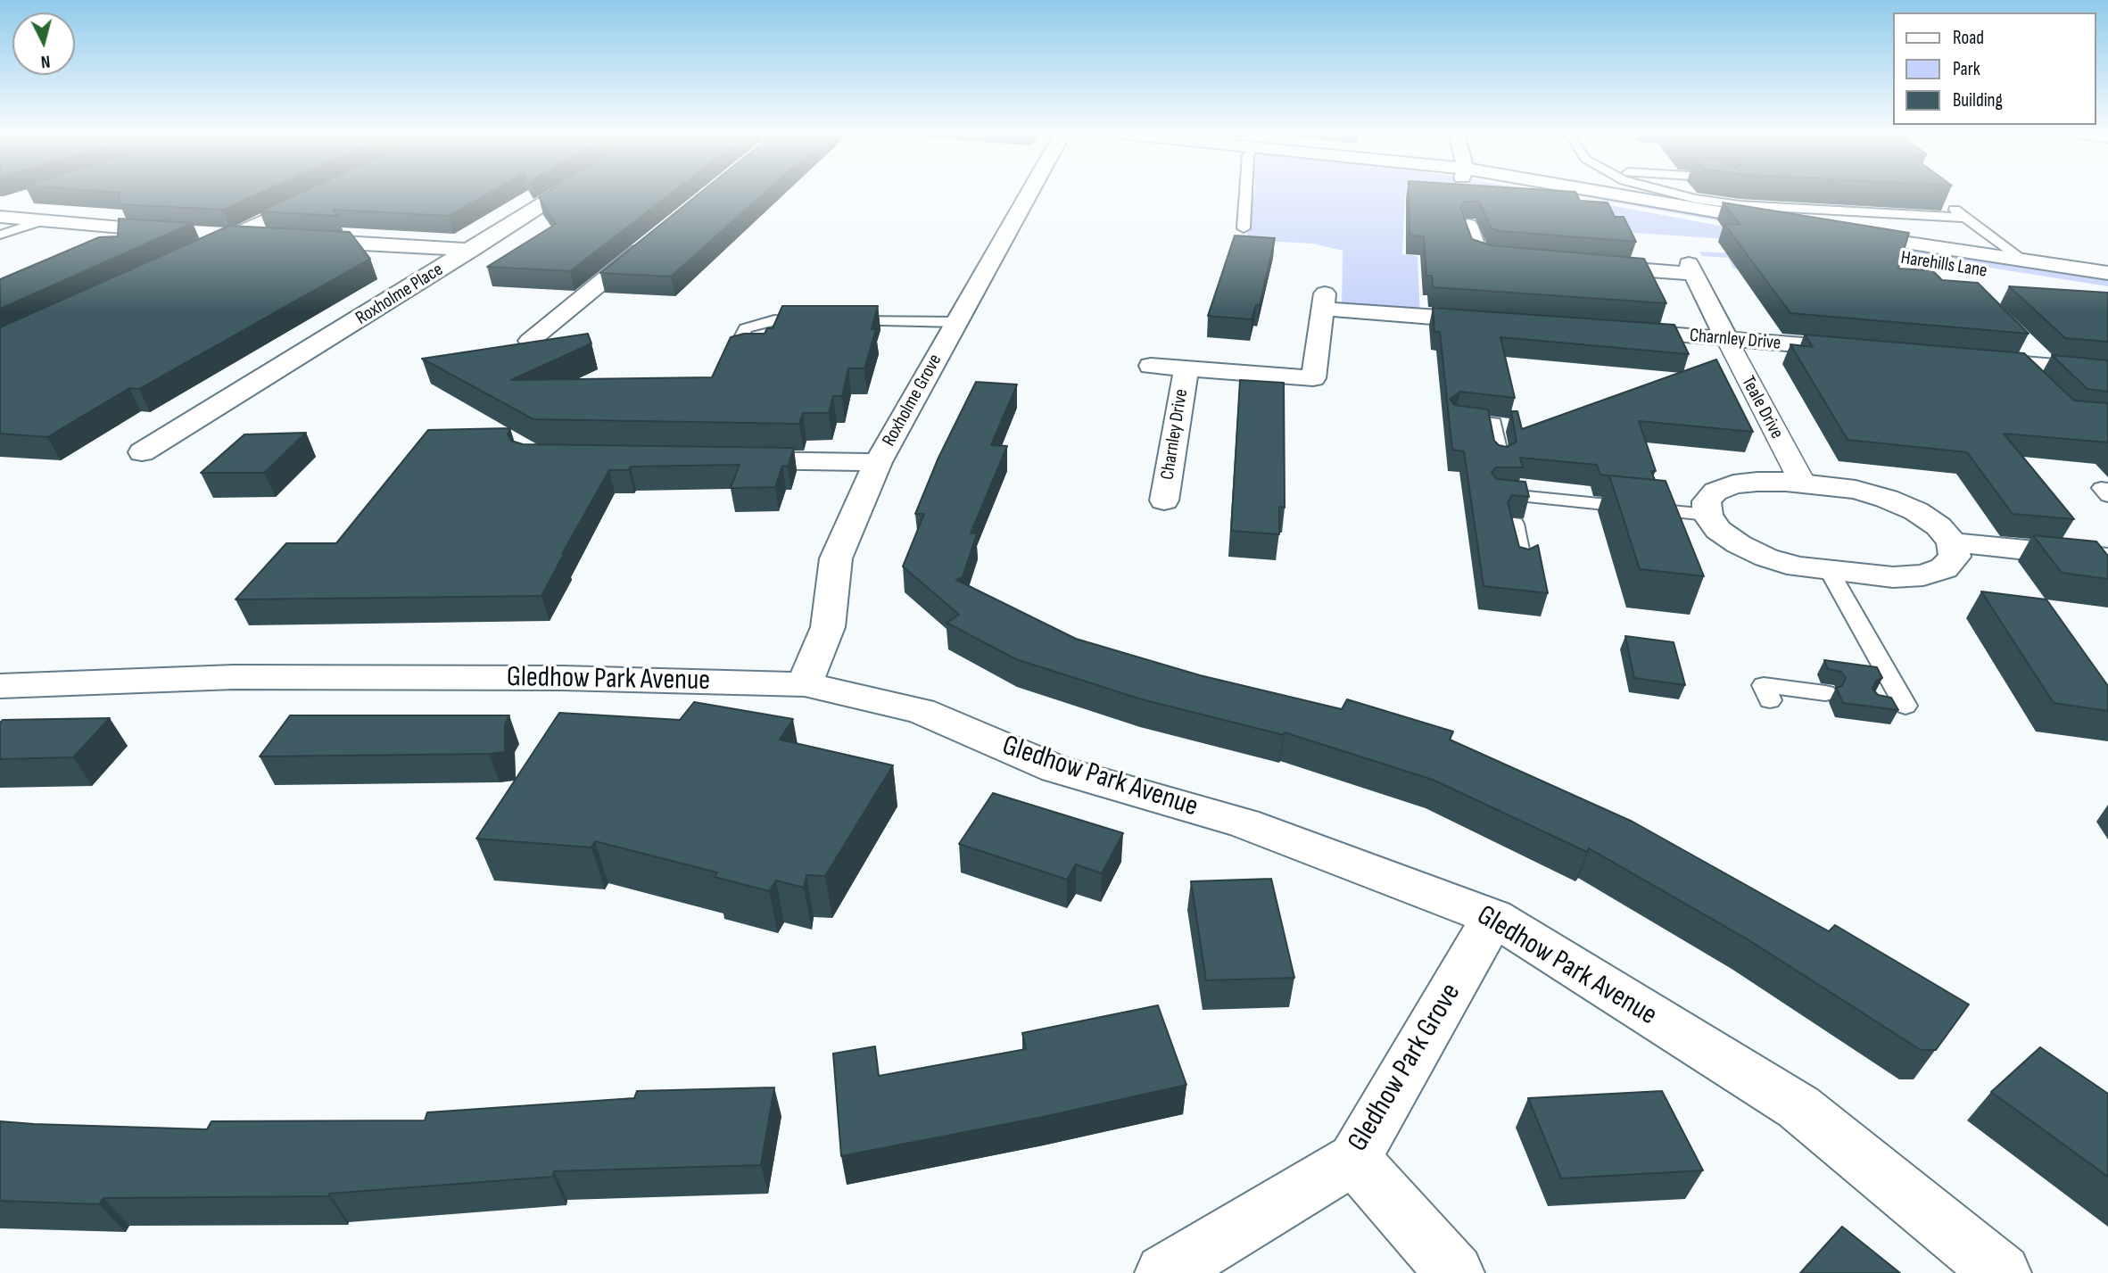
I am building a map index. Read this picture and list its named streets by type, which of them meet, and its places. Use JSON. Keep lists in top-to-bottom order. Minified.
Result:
{"streets":{"street":["Harehills Lane","Roxholme Place","Charnley Drive","Roxholme Grove","Teale Drive","Gledhow Park Avenue","Gledhow Park Grove"]},"crossings":[["Charnley Drive","Teale Drive"],["Roxholme Grove","Gledhow Park Avenue"],["Gledhow Park Avenue","Gledhow Park Grove"]],"legend":["Road","Park","Building"],"north":"bottom"}
